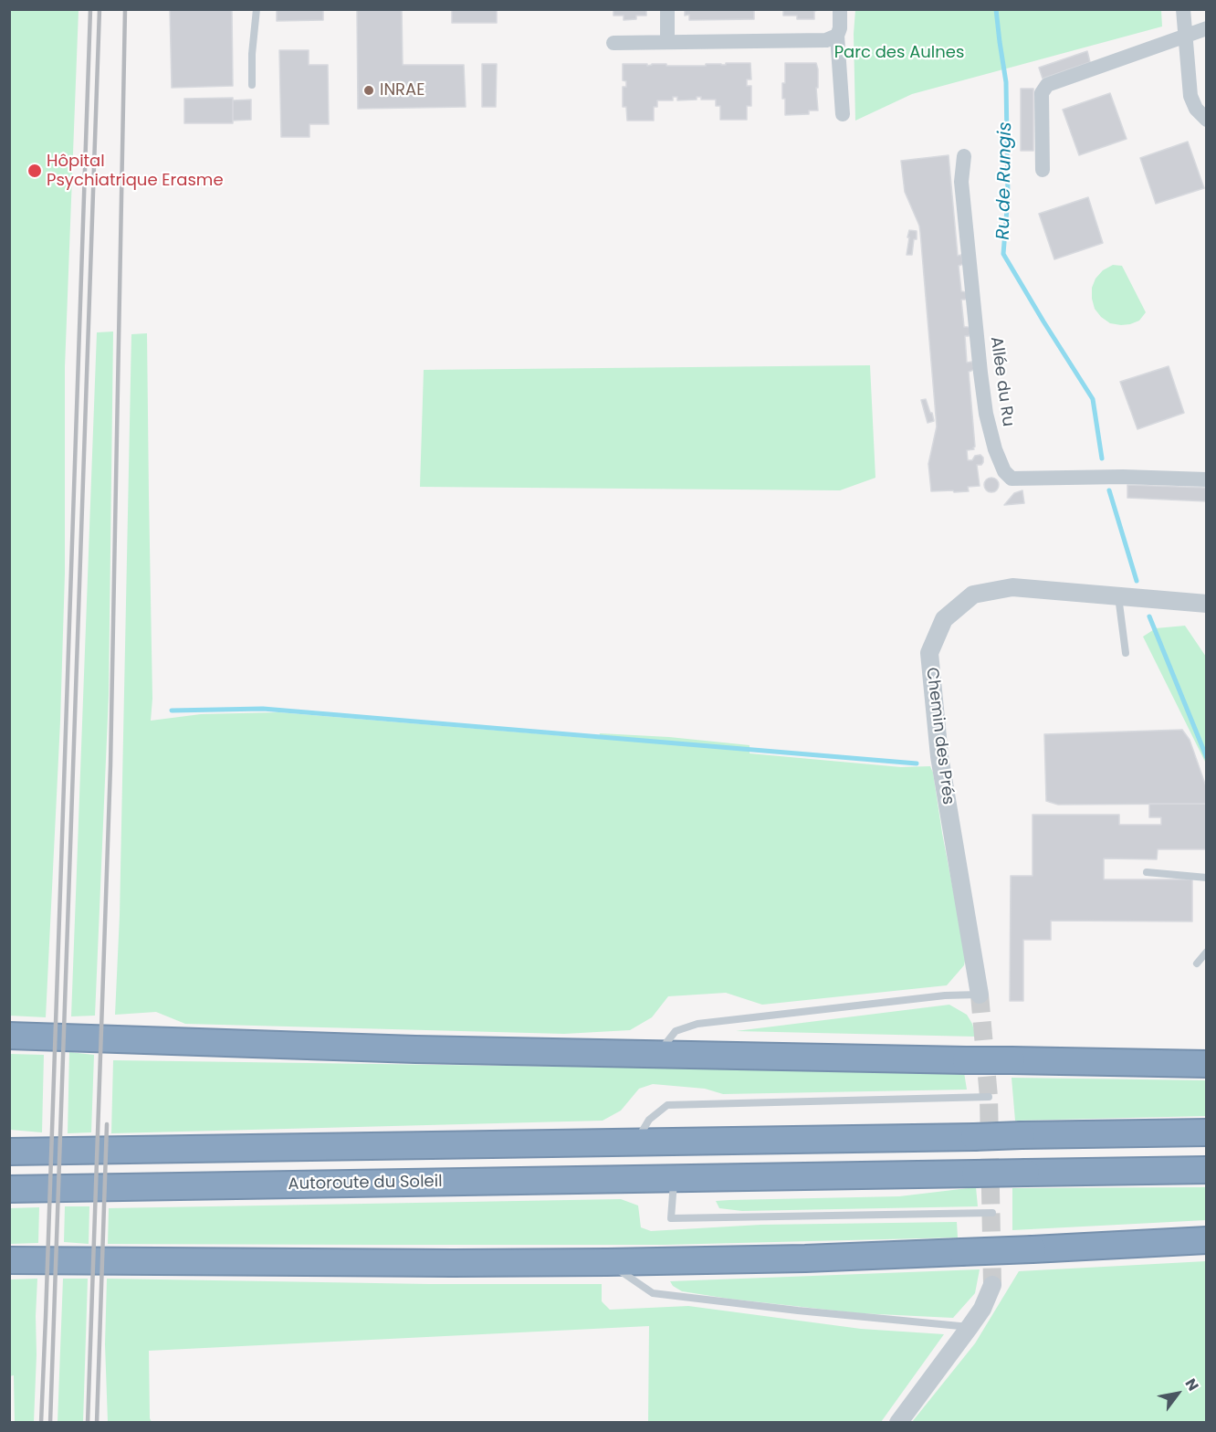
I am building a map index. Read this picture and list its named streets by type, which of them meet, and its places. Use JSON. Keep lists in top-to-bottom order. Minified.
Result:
{"streets":{"highway":["Autoroute du Soleil"],"street":["Allée du Ru","Chemin des Prés"]},"water":["Ru de Rungis"],"parks":["Parc des Aulnes"],"places":["INRAE","Hôpital Psychiatrique Erasme"],"north":"top right"}
